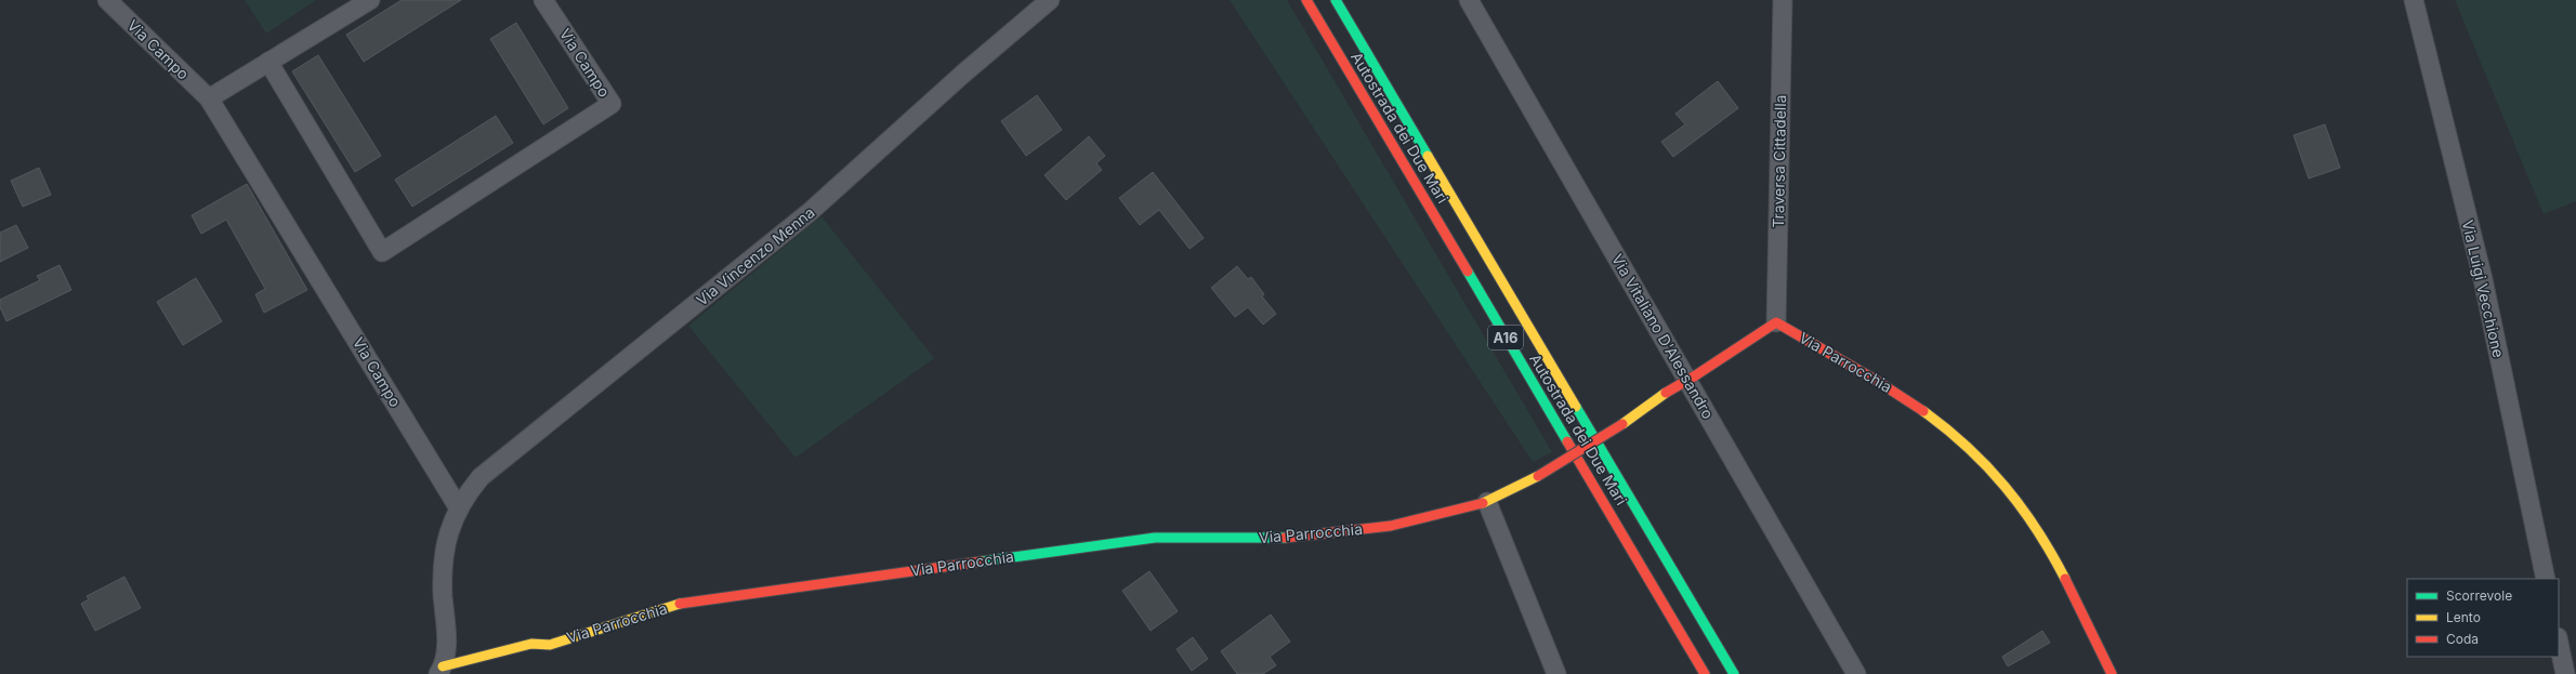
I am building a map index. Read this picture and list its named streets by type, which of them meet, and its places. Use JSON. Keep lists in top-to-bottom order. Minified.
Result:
{"streets":{"main road":["Autostrada dei Due Mari","A16","Via Parrocchia"],"street":["Via Campo","Traversa Cittadella","Via Vincenzo Menna","Via Luigi Vecchione","Via Vitaliano D'Alessandro"]},"crossings":[["Via Campo","Via Vincenzo Menna"],["Traversa Cittadella","Via Parrocchia"]],"legend":["Scorrevole","Lento","Coda"]}
